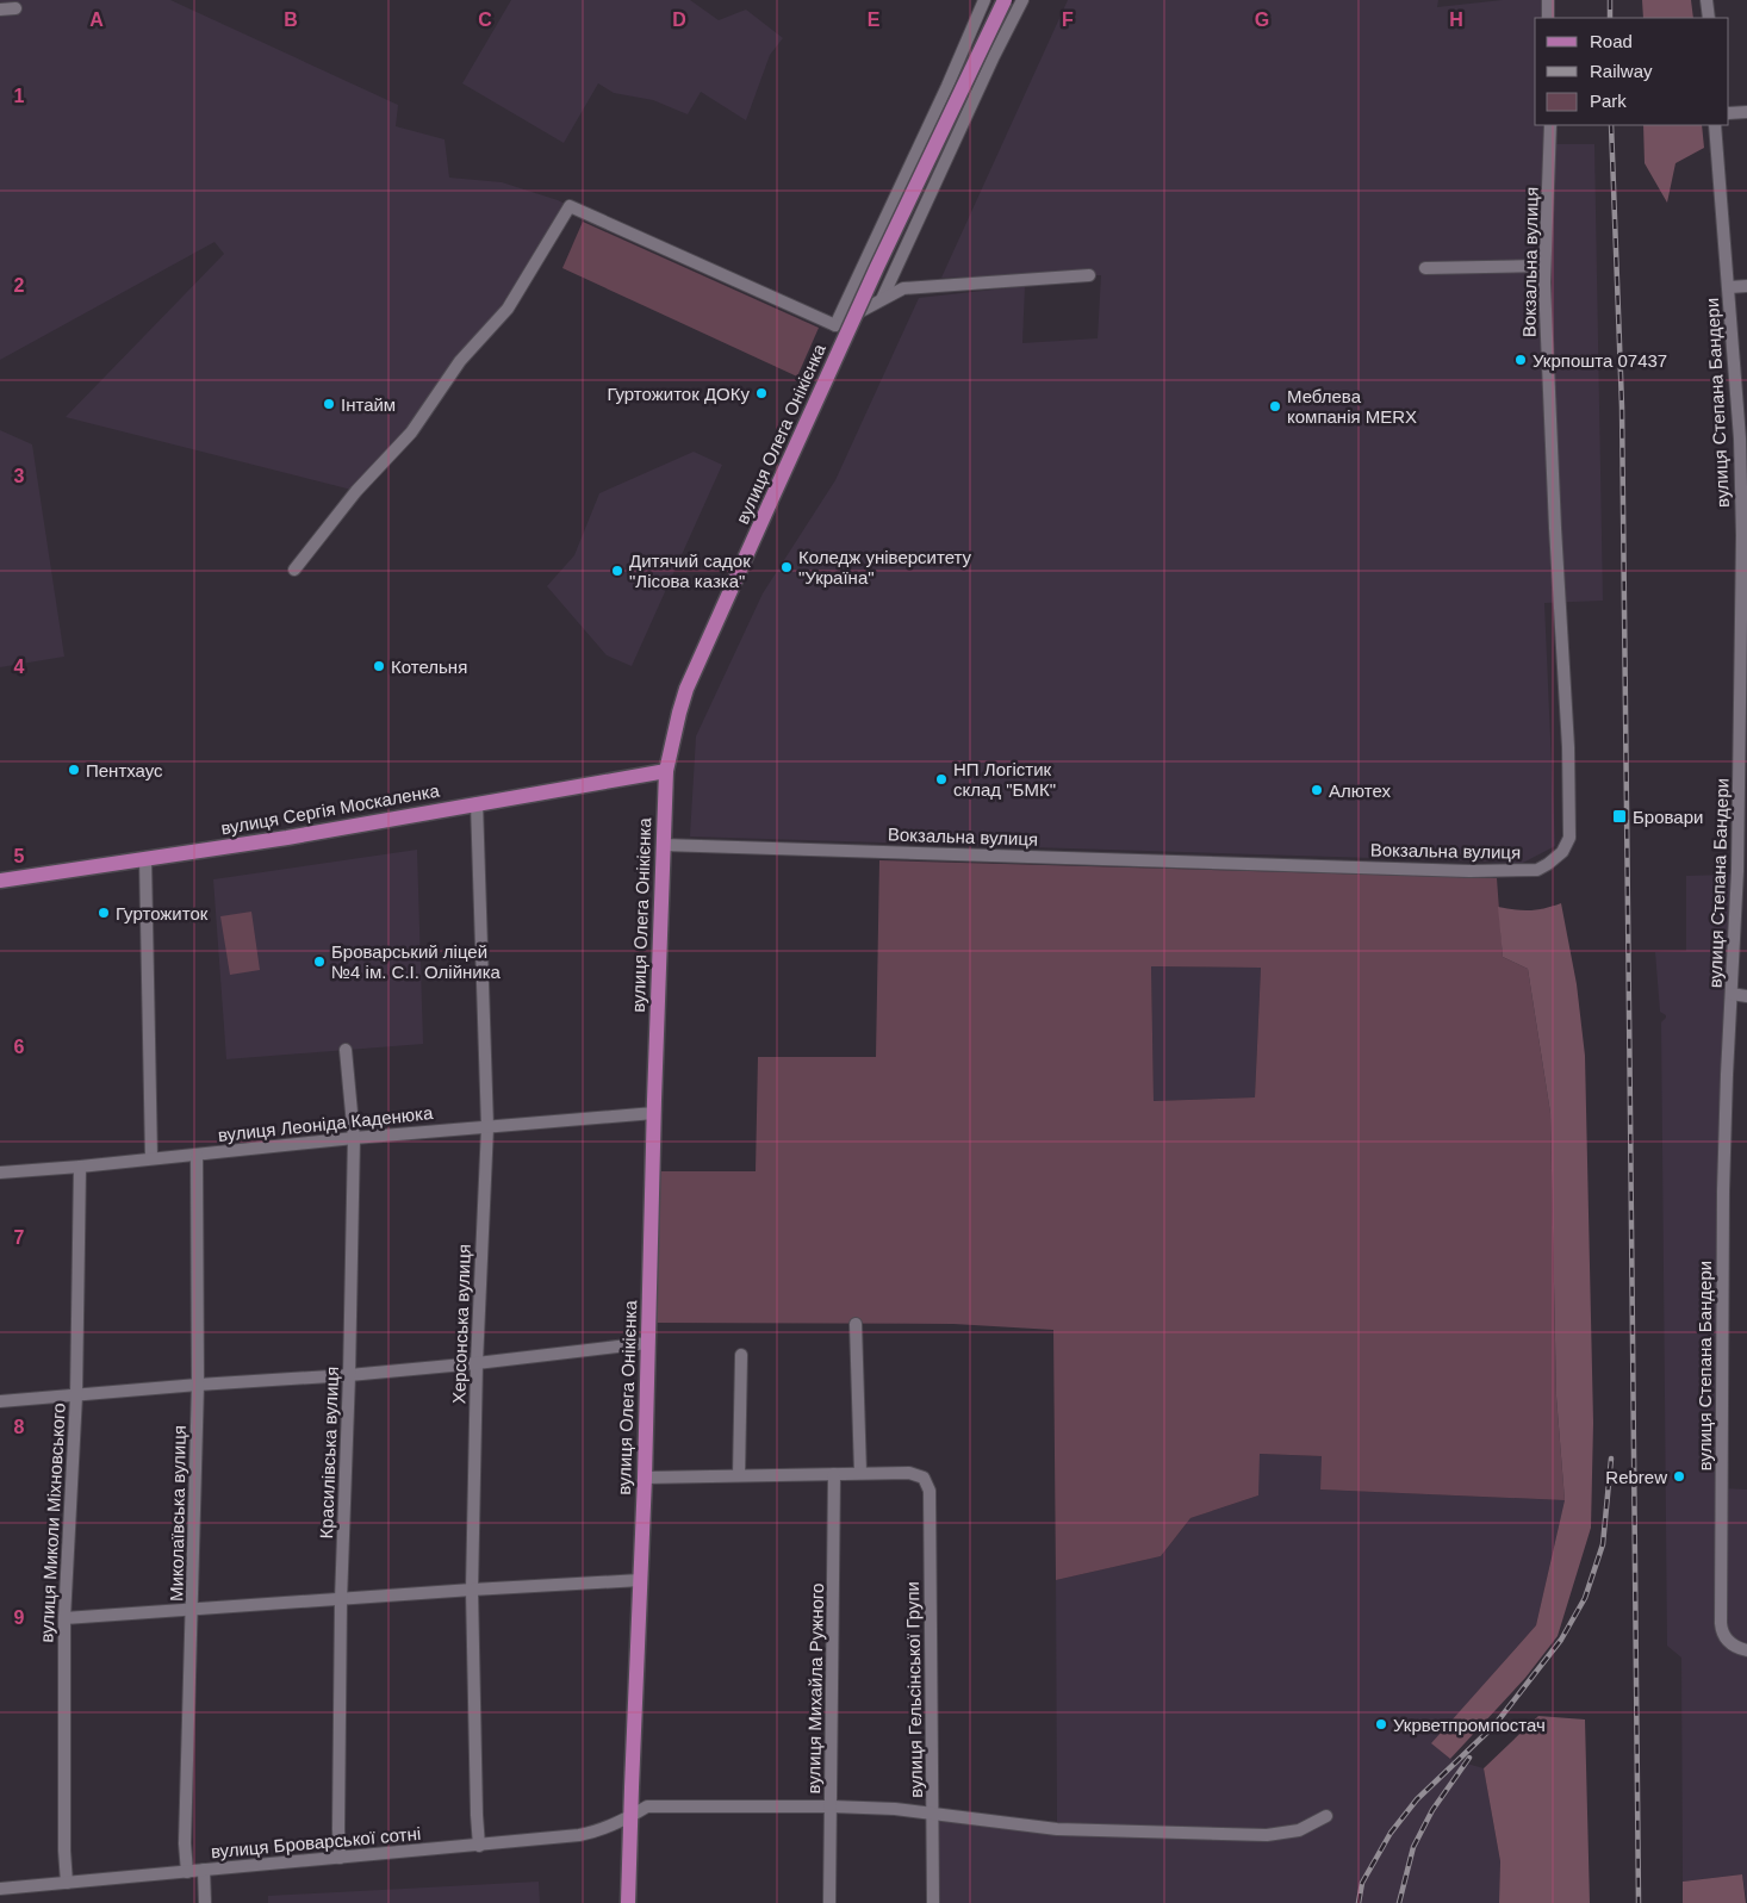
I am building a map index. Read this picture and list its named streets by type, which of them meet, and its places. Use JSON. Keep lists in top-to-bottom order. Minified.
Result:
{"streets":{"main road":["вулиця Олега Онікієнка","вулиця Сергія Москаленка"],"street":["Вокзальна вулиця","вулиця Степана Бандери","вулиця Леоніда Каденюка","Херсонська вулиця","Красилівська вулиця","Миколаївська вулиця","вулиця Миколи Міхновського","вулиця Михайла Ружного","вулиця Гельсінської Групи","вулиця Броварської сотні"]},"crossings":[["Вокзальна вулиця","вулиця Олега Онікієнка"],["вулиця Олега Онікієнка","вулиця Сергія Москаленка"],["вулиця Олега Онікієнка","вулиця Леоніда Каденюка"],["вулиця Олега Онікієнка","вулиця Броварської сотні"],["вулиця Сергія Москаленка","Херсонська вулиця"],["вулиця Леоніда Каденюка","Херсонська вулиця"],["вулиця Леоніда Каденюка","Красилівська вулиця"],["вулиця Леоніда Каденюка","Миколаївська вулиця"],["вулиця Леоніда Каденюка","вулиця Миколи Міхновського"],["Херсонська вулиця","вулиця Броварської сотні"],["Красилівська вулиця","вулиця Броварської сотні"],["Миколаївська вулиця","вулиця Броварської сотні"],["вулиця Миколи Міхновського","вулиця Броварської сотні"],["вулиця Михайла Ружного","вулиця Броварської сотні"],["вулиця Гельсінської Групи","вулиця Броварської сотні"]],"places":{"other":["Укрпошта 07437","Гуртожиток ДОКу","Інтайм","Меблева компанія MERX","Коледж університету \"Україна\"","Дитячий садок \"Лісова казка\"","Котельня","Пентхаус","НП Логістик склад \"БМК\"","Алютех","Гуртожиток","Броварський ліцей №4 ім. С.І. Олійника","Rebrew","Укрветпромпостач"],"transit":["Бровари"]},"legend":["Road","Railway","Park"],"grid":{"columns":["A","B","C","D","E","F","G","H"],"rows":["1","2","3","4","5","6","7","8","9"]}}
